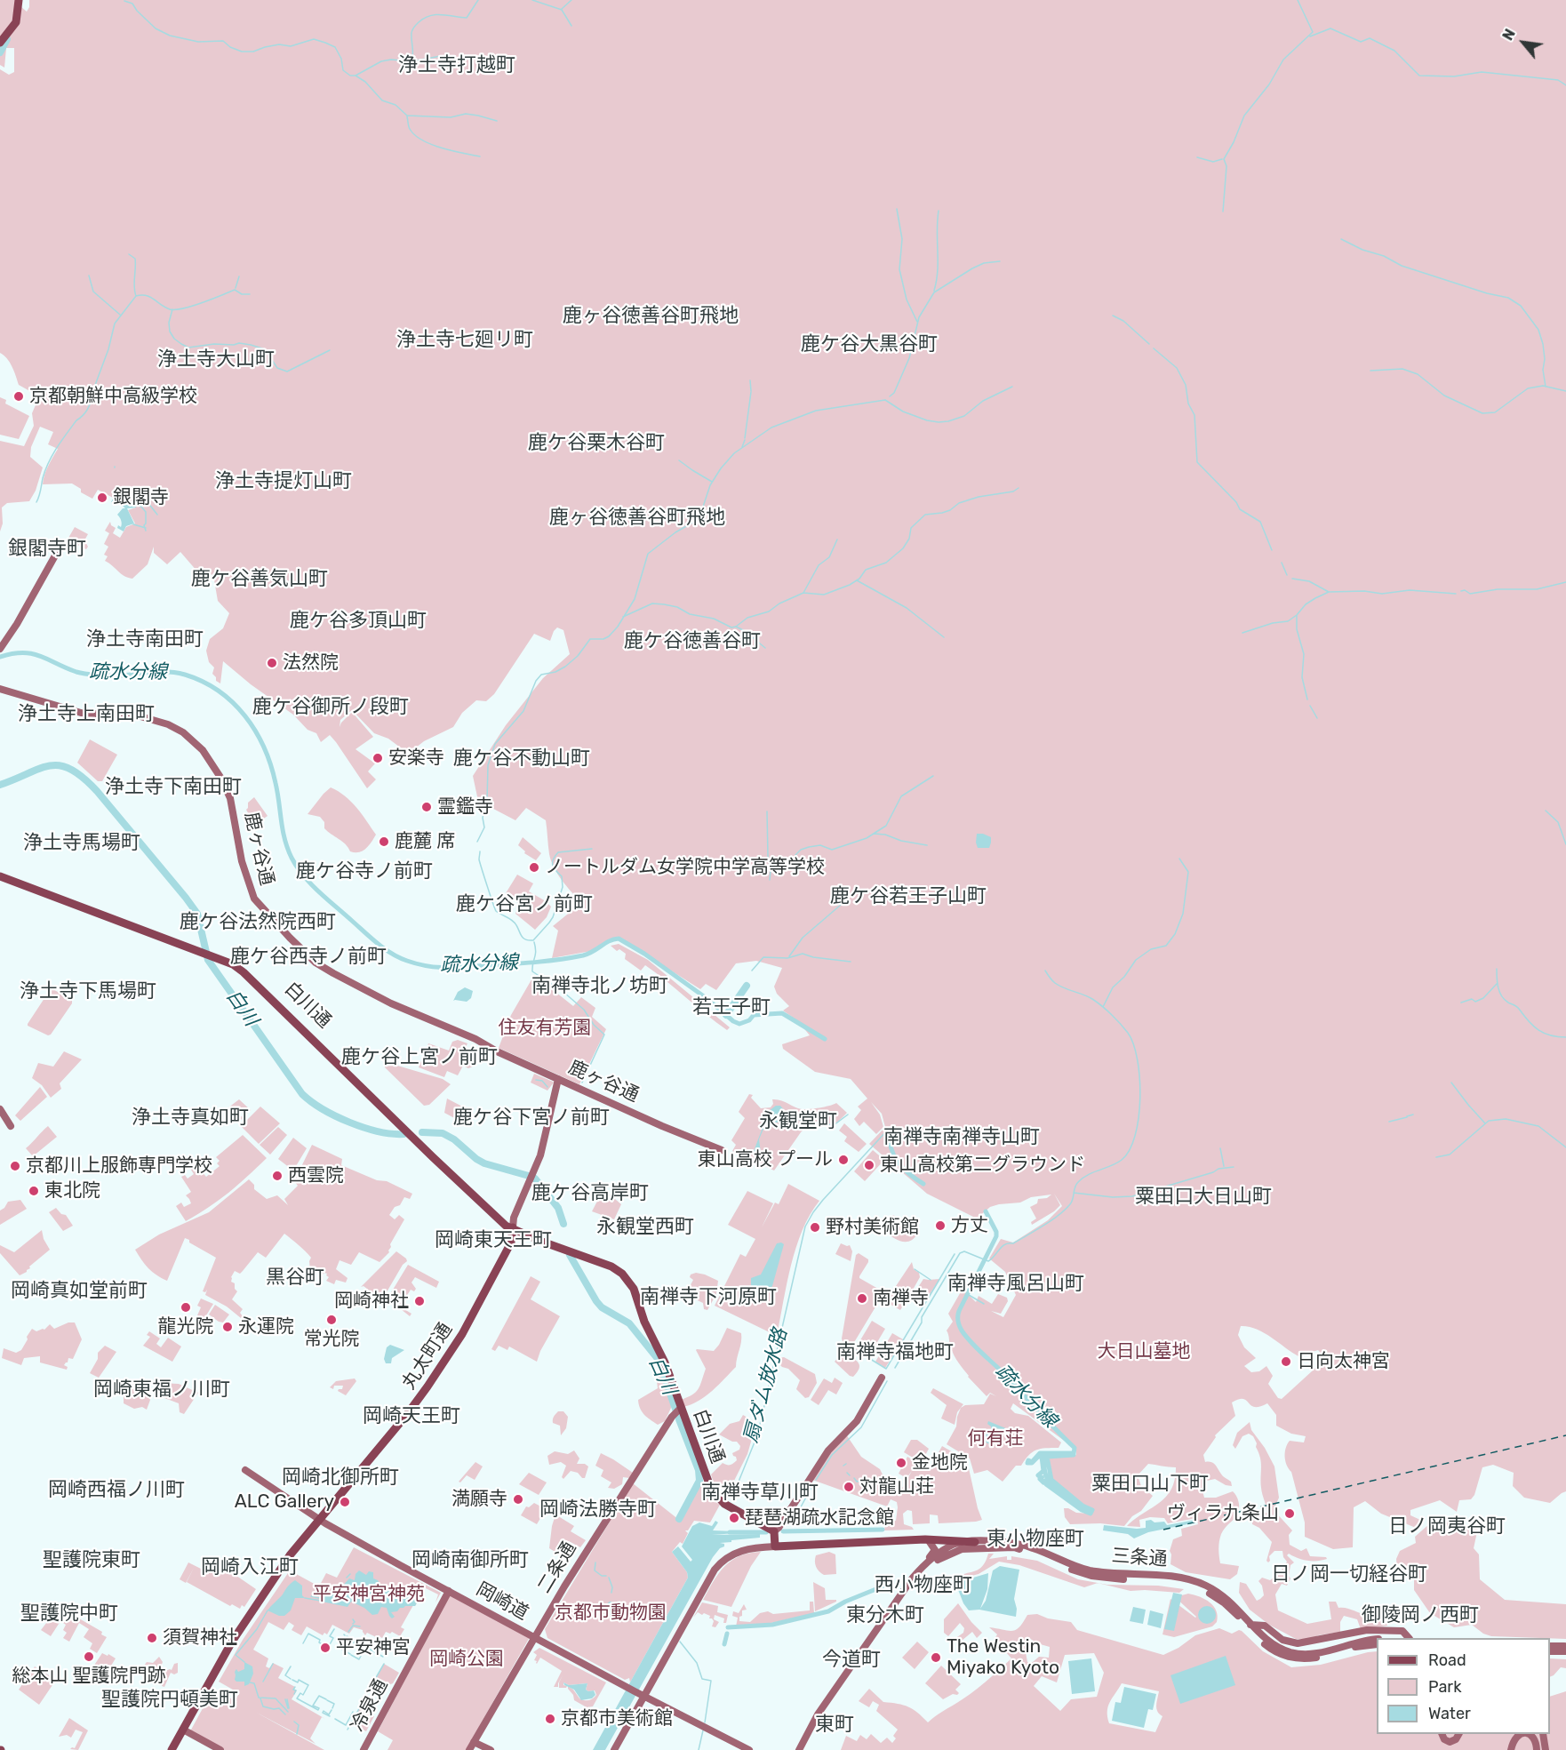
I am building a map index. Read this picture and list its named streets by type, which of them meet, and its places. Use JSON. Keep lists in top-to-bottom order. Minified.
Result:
{"streets":{"main road":["白川通","丸太町通"],"street":["鹿ヶ谷通","三条通","二条通","岡崎道","冷泉通"]},"crossings":[["鹿ヶ谷通","丸太町通"],["白川通","丸太町通"],["白川通","二条通"],["丸太町通","岡崎道"],["二条通","岡崎道"],["岡崎道","冷泉通"]],"districts":["浄土寺打越町","鹿ヶ谷徳善谷町飛地","浄土寺七廻リ町","鹿ケ谷大黒谷町","浄土寺大山町","鹿ケ谷栗木谷町","浄土寺提灯山町","鹿ヶ谷徳善谷町飛地","銀閣寺町","鹿ケ谷善気山町","鹿ケ谷多頂山町","浄土寺南田町","鹿ケ谷徳善谷町","鹿ケ谷御所ノ段町","浄土寺上南田町","鹿ケ谷不動山町","浄土寺下南田町","浄土寺馬場町","鹿ケ谷寺ノ前町","鹿ケ谷若王子山町","鹿ケ谷宮ノ前町","鹿ケ谷法然院西町","鹿ケ谷西寺ノ前町","南禅寺北ノ坊町","浄土寺下馬場町","若王子町","鹿ケ谷上宮ノ前町","浄土寺真如町","鹿ケ谷下宮ノ前町","永観堂町","南禅寺南禅寺山町","鹿ケ谷高岸町","粟田口大日山町","永観堂西町","岡崎東天王町","黒谷町","南禅寺風呂山町","岡崎真如堂前町","南禅寺下河原町","南禅寺福地町","岡崎東福ノ川町","岡崎天王町","岡崎北御所町","粟田口山下町","岡崎西福ノ川町","南禅寺草川町","岡崎法勝寺町","日ノ岡夷谷町","東小物座町","聖護院東町","岡崎南御所町","岡崎入江町","日ノ岡一切経谷町","西小物座町","聖護院中町","東分木町","御陵岡ノ西町","今道町","聖護院円頓美町","東町"],"water":["疏水分線","白川","扇ダム放水路"],"parks":["住友有芳園","大日山墓地","何有荘","平安神宮神苑","京都市動物園","岡崎公園"],"places":["京都朝鮮中高級学校","銀閣寺","法然院","安楽寺","霊鑑寺","鹿麓 席","ノートルダム女学院中学高等学校","東山高校 プール","東山高校第二グラウンド","京都川上服飾専門学校","西雲院","東北院","方丈","野村美術館","南禅寺","岡崎神社","龍光院","常光院","永運院","日向太神宮","金地院","対龍山荘","満願寺","ALC Gallery","ヴィラ九条山","琵琶湖疏水記念館","須賀神社","平安神宮","総本山 聖護院門跡","The Westin Miyako Kyoto","京都市美術館"],"legend":["Road","Park","Water"],"north":"top left"}
